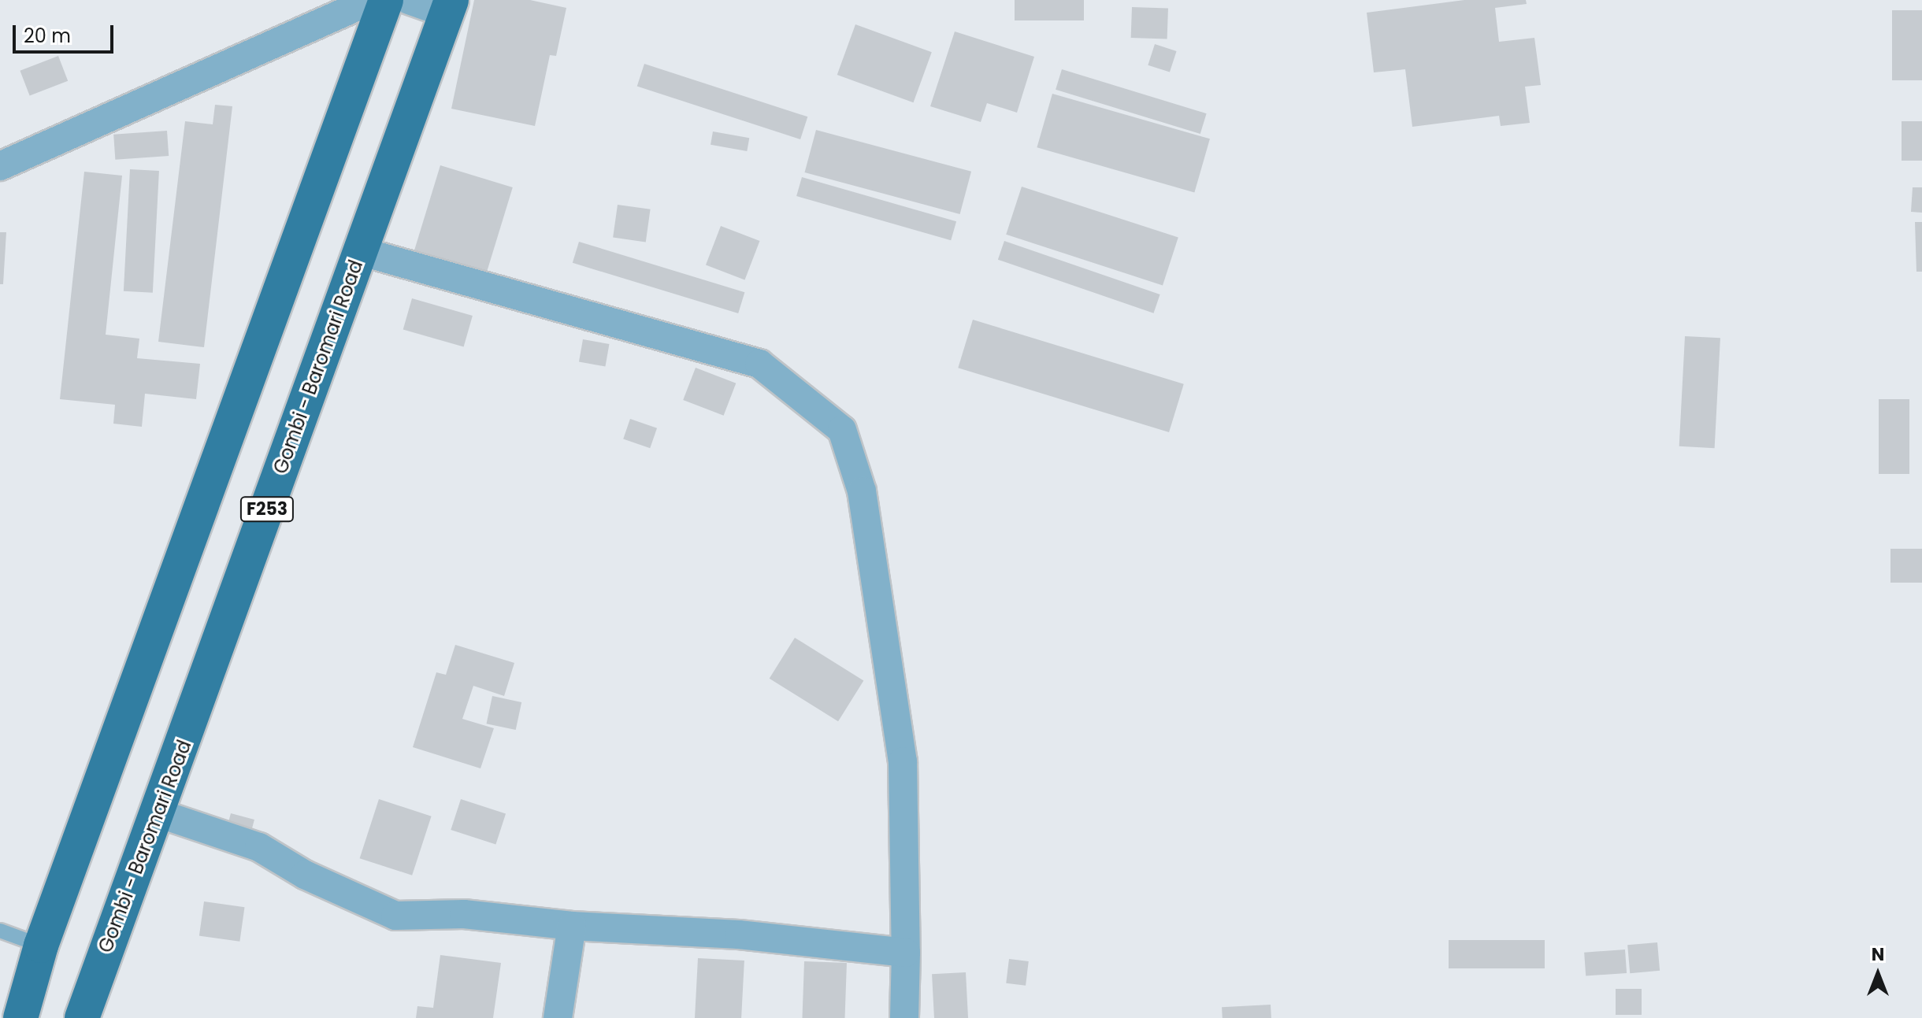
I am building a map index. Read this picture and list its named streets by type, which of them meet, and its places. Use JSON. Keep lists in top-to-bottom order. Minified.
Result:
{"streets":{"main road":["Gombi - Baromari Road","F253"]},"scale_bar":"20 m","north":"top"}
